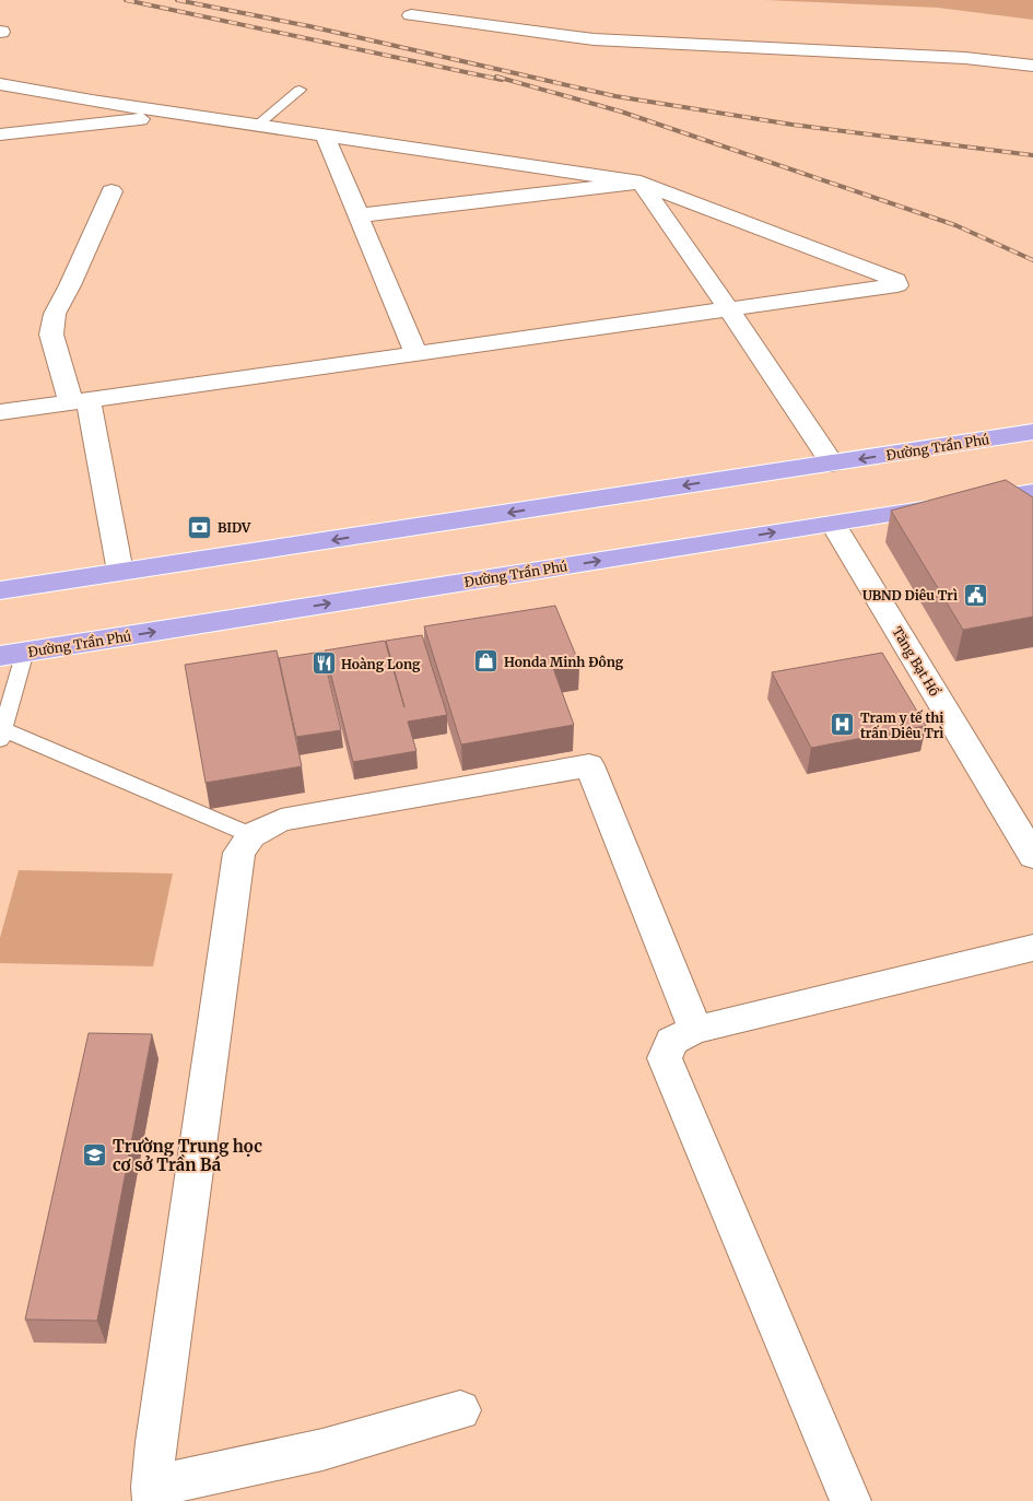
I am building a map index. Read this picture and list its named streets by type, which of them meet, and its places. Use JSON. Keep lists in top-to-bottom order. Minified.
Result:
{"streets":{"highway":["Đường Trần Phú"],"street":["Tăng Bạt Hổ"]},"crossings":[["Đường Trần Phú","Tăng Bạt Hổ"]],"places":{"bank":["BIDV"],"public building":["UBND Diêu Trì"],"shop":["Honda Minh Đông"],"restaurant":["Hoàng Long"],"hospital":["Trạm y tế thị trấn Diêu Trì"],"school or university":["Trường Trung học cơ sở Trần Bá"]}}
